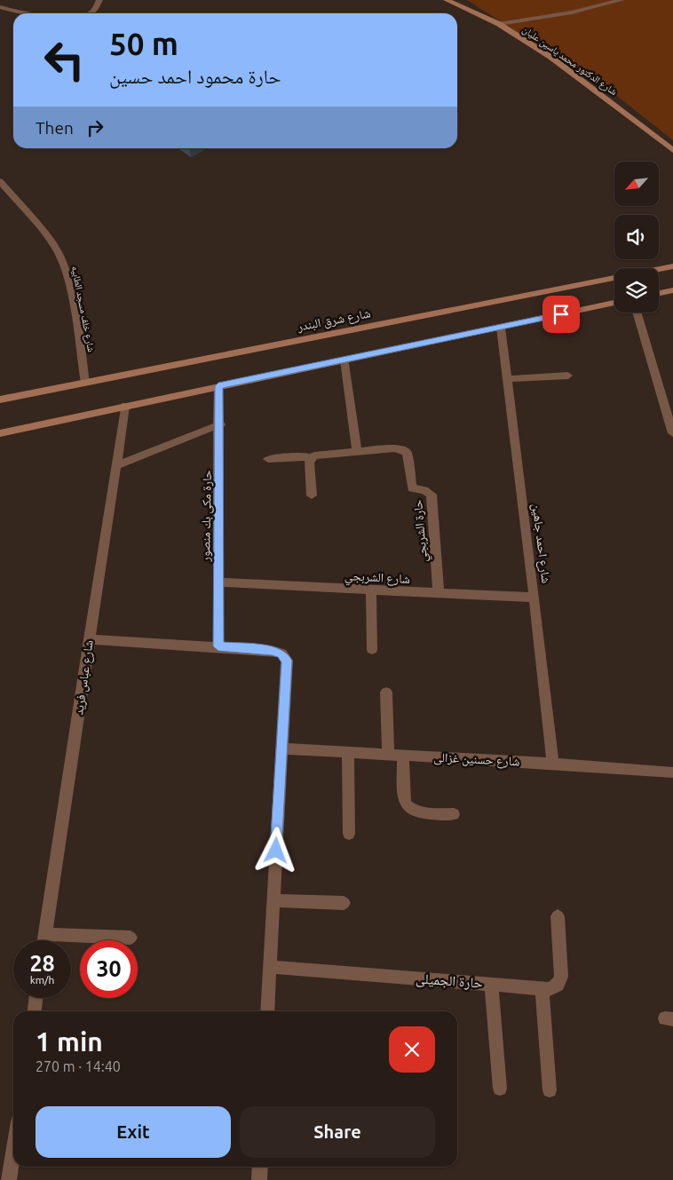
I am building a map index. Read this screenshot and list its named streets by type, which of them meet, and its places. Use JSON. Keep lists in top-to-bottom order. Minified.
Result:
{"streets":{"main road":["شارع الدكتور محمد ياسين عليان","شارع شرق البندر"],"street":["شارع خلف مسجد الطابيه","حارة مكى بك منصور","حارة الشربجي","شارع احمد جاهين","شارع الشربجي","شارع عباس فريد","شارع حسنين غزالى","حارة الجميلى"]},"crossings":[["شارع خلف مسجد الطابيه","شارع شرق البندر"],["حارة مكى بك منصور","شارع الشربجي"],["حارة الشربجي","شارع الشربجي"],["شارع احمد جاهين","شارع الشربجي"],["شارع احمد جاهين","شارع حسنين غزالى"]],"north":"bottom left","page":{"turn":["50 m","حارة محمود احمد حسين"],"then":"Then","speed":"28 km/h","limit":"30","heading":["1 min","270 m · 14:40"],"buttons":["Exit","Share"]}}
